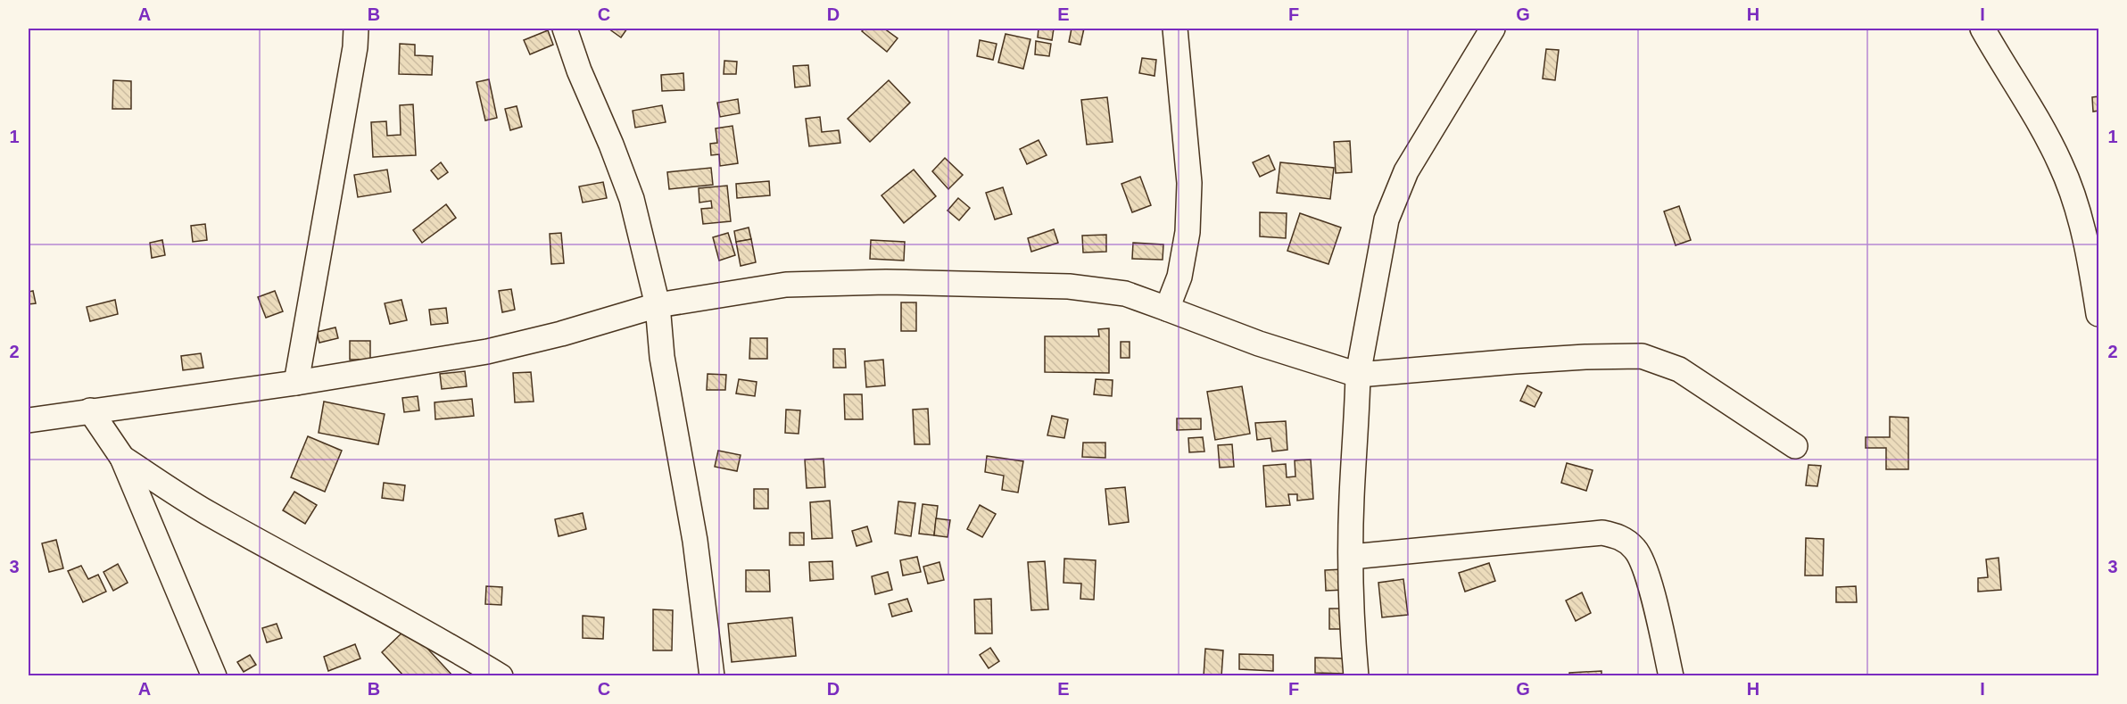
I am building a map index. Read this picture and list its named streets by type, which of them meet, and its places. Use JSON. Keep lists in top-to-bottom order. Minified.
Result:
{"grid":{"columns":["A","B","C","D","E","F","G","H","I"],"rows":["1","2","3"]}}
